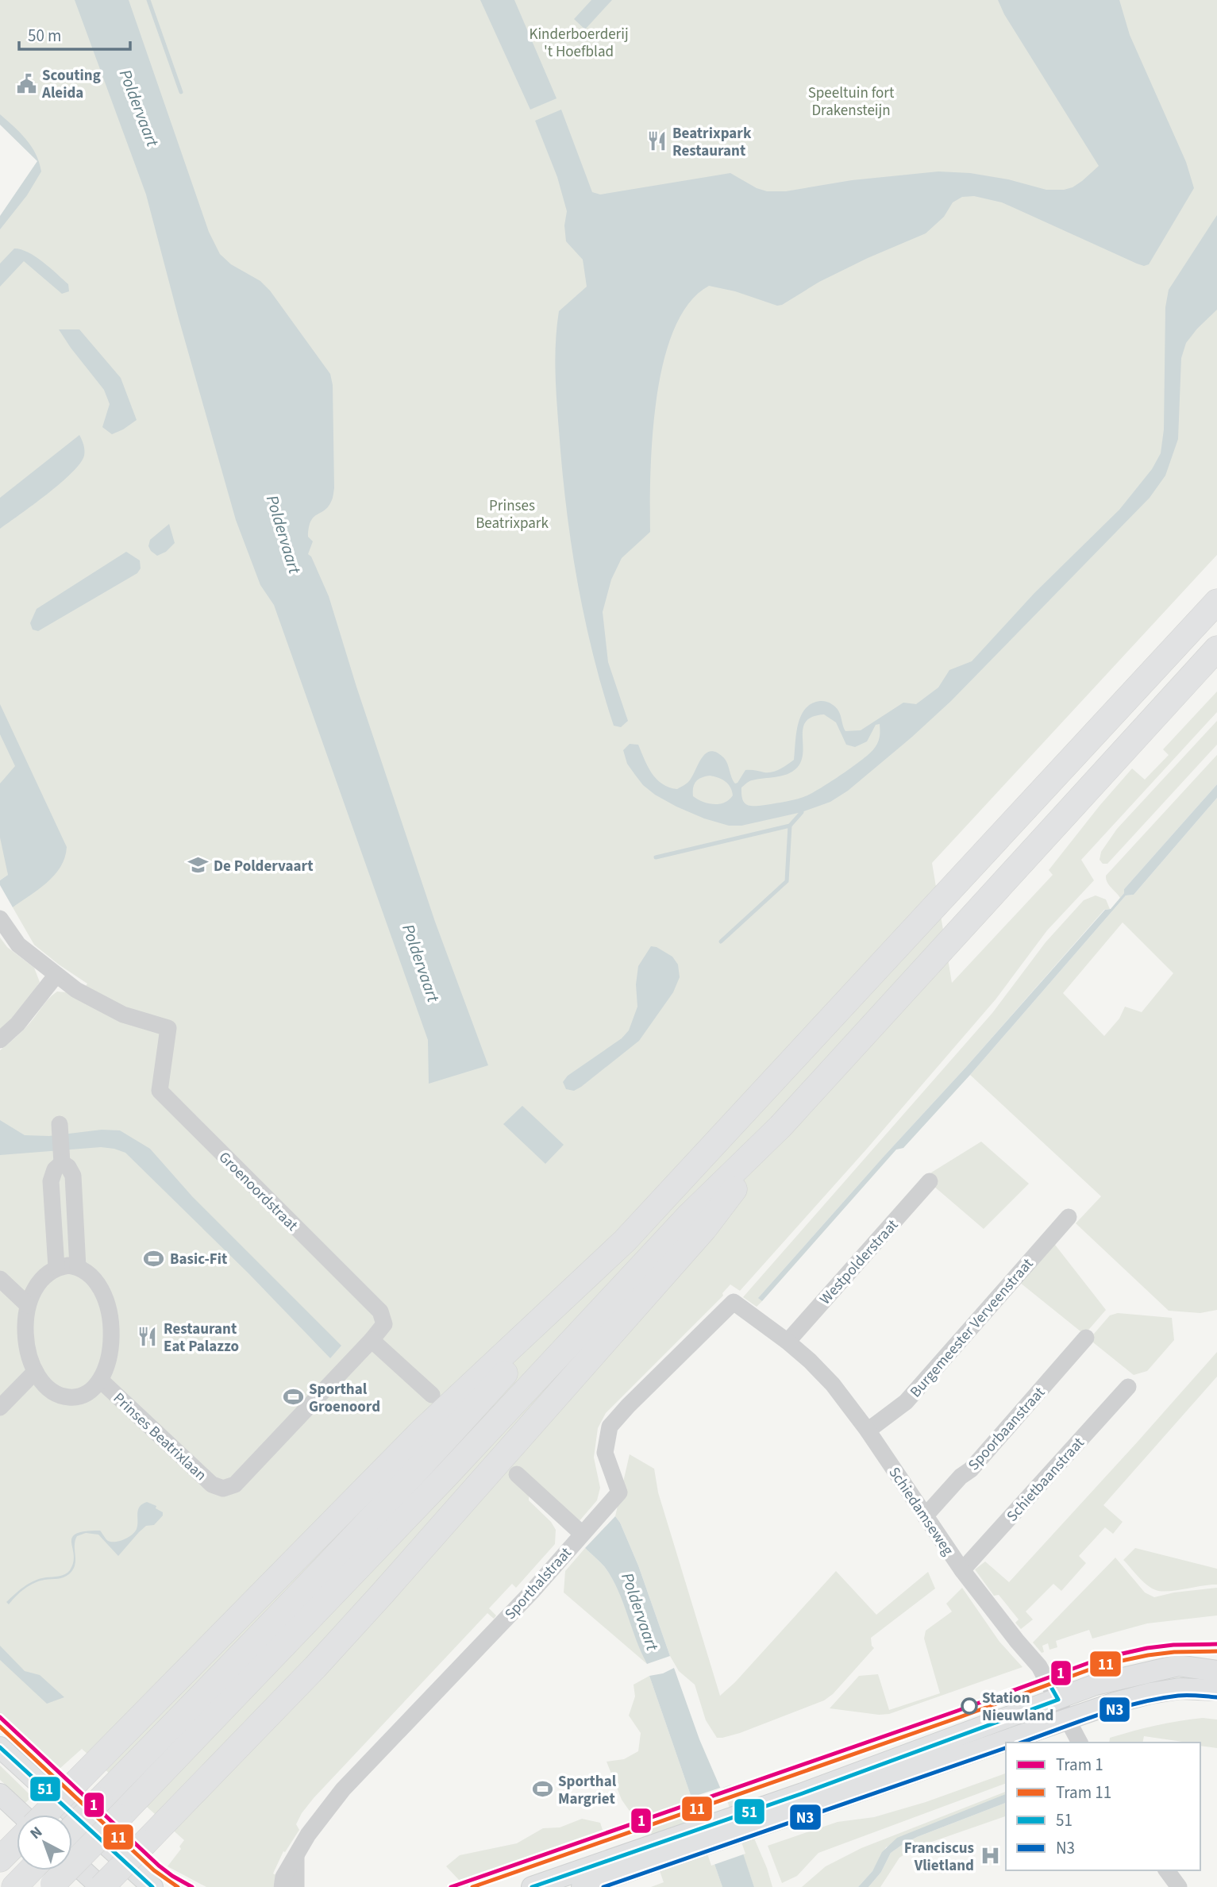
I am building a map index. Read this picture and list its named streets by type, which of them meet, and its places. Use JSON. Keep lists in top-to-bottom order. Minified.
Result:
{"streets":{"street":["Groenoordstraat","Westpolderstraat","Burgemeester Verveenstraat","Spoorbaanstraat","Prinses Beatrixlaan","Schietbaanstraat","Schiedamseweg","Sporthalstraat"]},"crossings":[["Groenoordstraat","Prinses Beatrixlaan"],["Westpolderstraat","Schiedamseweg"],["Burgemeester Verveenstraat","Schiedamseweg"],["Spoorbaanstraat","Schiedamseweg"],["Schietbaanstraat","Schiedamseweg"],["Schiedamseweg","Sporthalstraat"]],"water":["Poldervaart"],"parks":["Kinderboerderij 't Hoefblad","Speeltuin fort Drakensteijn","Prinses Beatrixpark"],"places":{"public building":["Scouting Aleida"],"restaurant":["Beatrixpark Restaurant","Restaurant Eat Palazzo"],"school or university":["De Poldervaart"],"sports":["Basic-Fit","Sporthal Groenoord","Sporthal Margriet"],"other":["Station Nieuwland"],"hospital":["Franciscus Vlietland"]},"lines":["tram line 1","transit line 51","tram line 11","transit line N3"],"legend":["Tram 1","Tram 11","51","N3"],"scale_bar":"50 m","north":"top left"}
